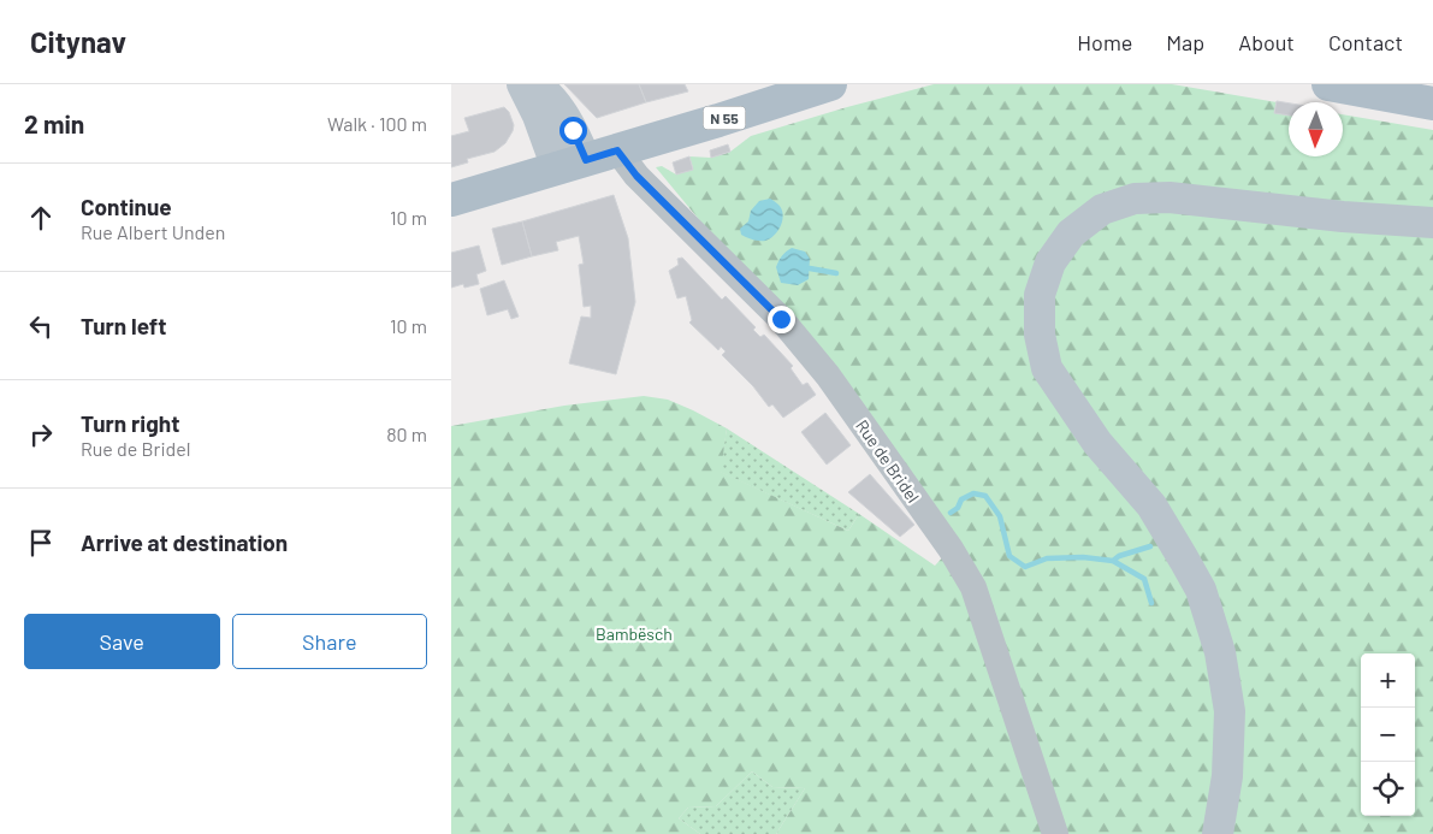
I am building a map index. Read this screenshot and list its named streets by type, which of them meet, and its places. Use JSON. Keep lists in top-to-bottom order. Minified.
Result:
{"streets":{"main road":["N 55"],"street":["Rue de Bridel"]},"crossings":[["N 55","Rue de Bridel"]],"parks":["Bambësch"],"north":"bottom","page":{"header":"Citynav","nav":["Home","Map","About","Contact"],"heading":["2 min","Walk · 100 m"],"list":[["Continue","Rue Albert Unden","10 m"],["Turn left","10 m"],["Turn right","Rue de Bridel","80 m"],"Arrive at destination"],"buttons":["Save","Share"],"map_buttons":["+","−"]}}
